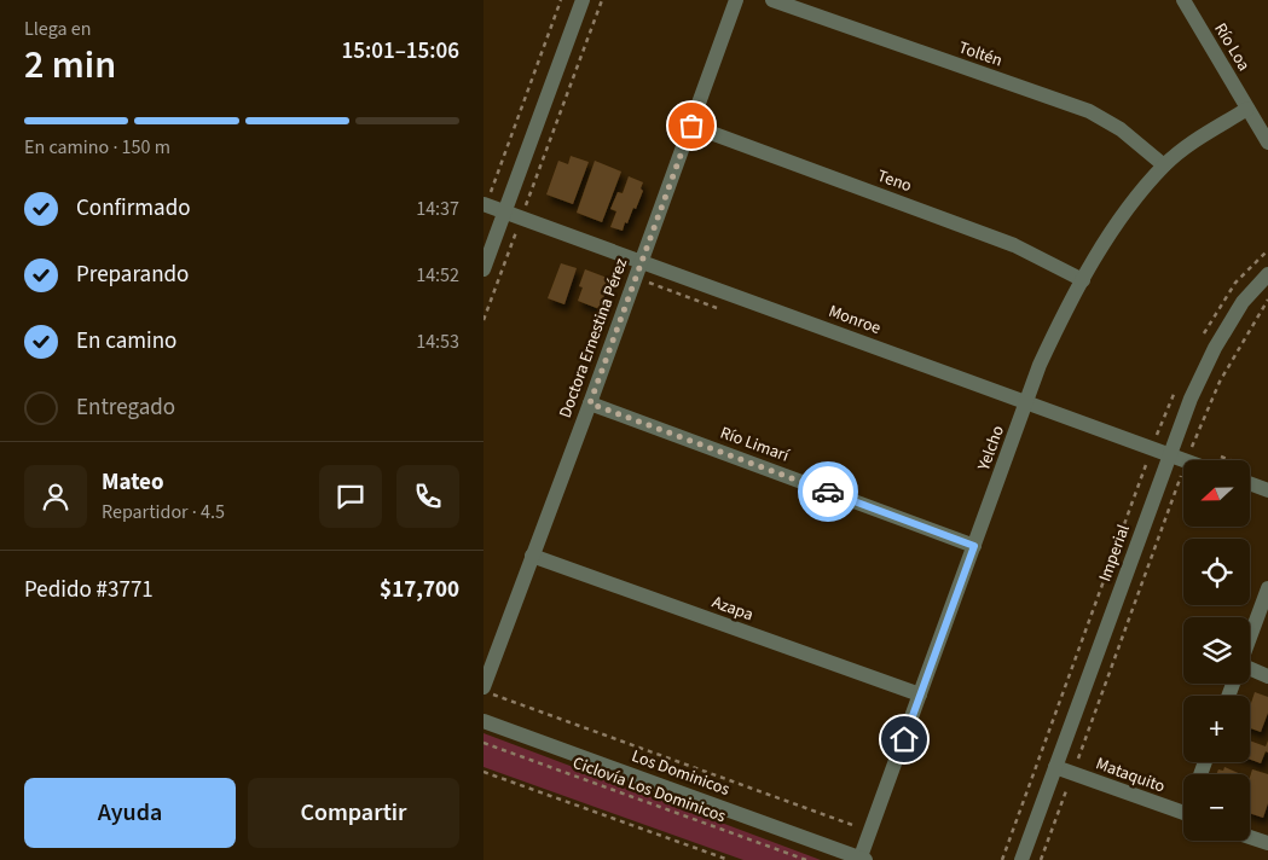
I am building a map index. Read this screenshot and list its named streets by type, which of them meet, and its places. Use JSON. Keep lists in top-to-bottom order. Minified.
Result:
{"streets":{"street":["Río Loa","Toltén","Teno","Monroe","Doctora Ernestina Pérez","Río Limarí","Yelcho","Imperial","Azapa","Los Dominicos","Mataquito"],"path":["Ciclovía Los Dominicos"]},"crossings":[["Río Loa","Yelcho"],["Toltén","Yelcho"],["Teno","Doctora Ernestina Pérez"],["Teno","Yelcho"],["Monroe","Doctora Ernestina Pérez"],["Monroe","Yelcho"],["Monroe","Imperial"],["Doctora Ernestina Pérez","Río Limarí"],["Doctora Ernestina Pérez","Azapa"],["Río Limarí","Yelcho"],["Yelcho","Azapa"],["Yelcho","Los Dominicos"],["Imperial","Mataquito"]],"north":"left","page":{"heading":["2 min","Llega en","15:01–15:06"],"panel":["Mateo","Repartidor · 4.5","Pedido #3771","$17,700"],"bar":"En camino · 150 m","list":[["Confirmado","14:37"],["Preparando","14:52"],["En camino","14:53"],"Entregado"],"map_buttons":["+","−"],"buttons":["Ayuda","Compartir"]}}
